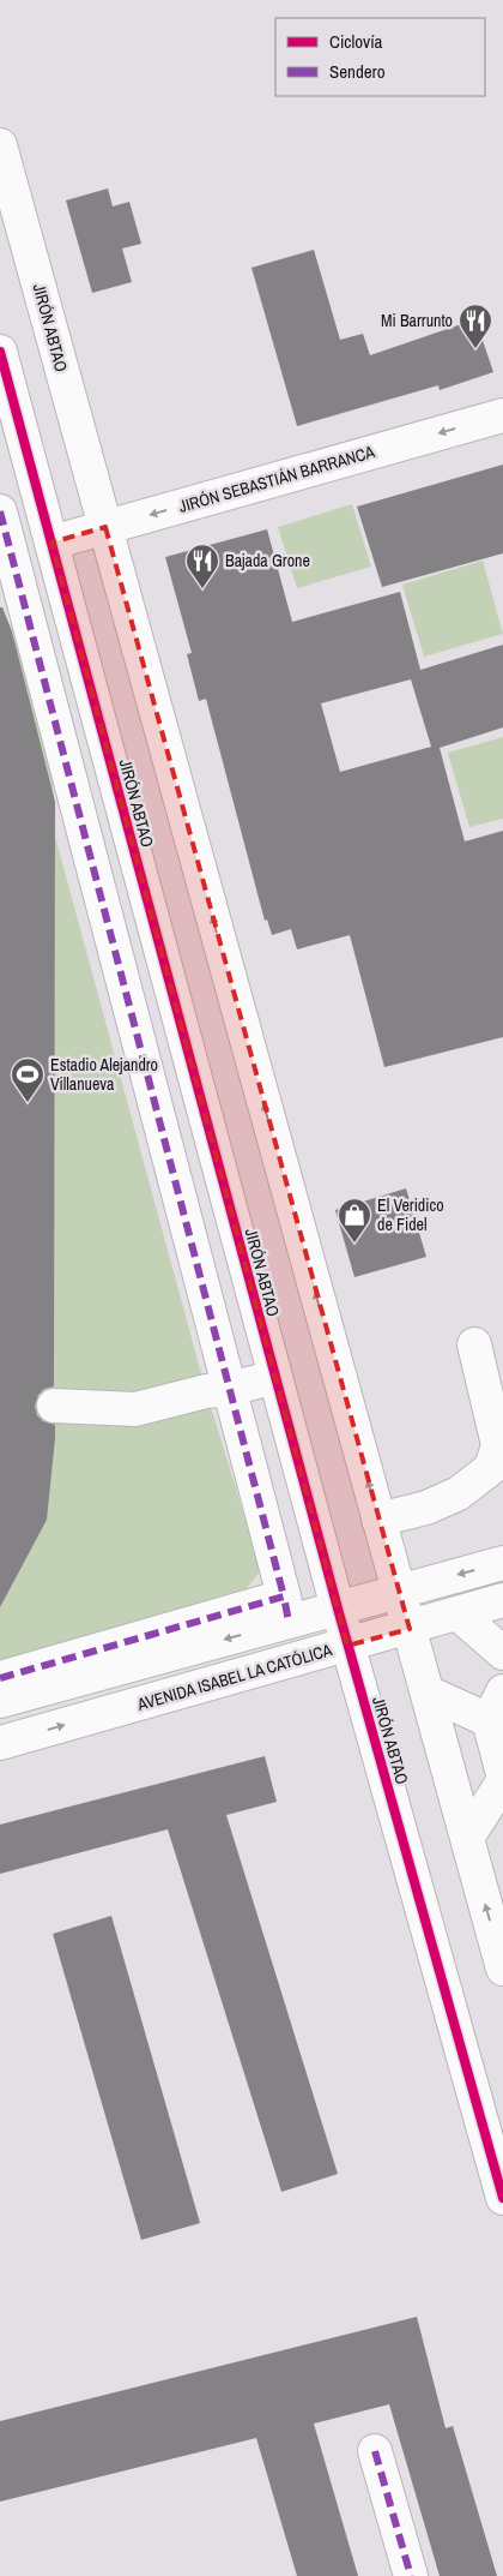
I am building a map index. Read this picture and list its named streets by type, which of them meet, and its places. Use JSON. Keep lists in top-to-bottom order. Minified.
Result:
{"streets":{"street":["JIRÓN ABTAO","JIRÓN SEBASTIÁN BARRANCA","AVENIDA ISABEL LA CATÓLICA"]},"crossings":[["JIRÓN ABTAO","JIRÓN SEBASTIÁN BARRANCA"],["JIRÓN ABTAO","AVENIDA ISABEL LA CATÓLICA"]],"one_way":["JIRÓN SEBASTIÁN BARRANCA"],"places":{"restaurant":["Mi Barrunto","Bajada Grone"],"sports":["Estadio Alejandro Villanueva"],"shop":["El Veridico de Fidel"]},"legend":["Ciclovía","Sendero"]}
